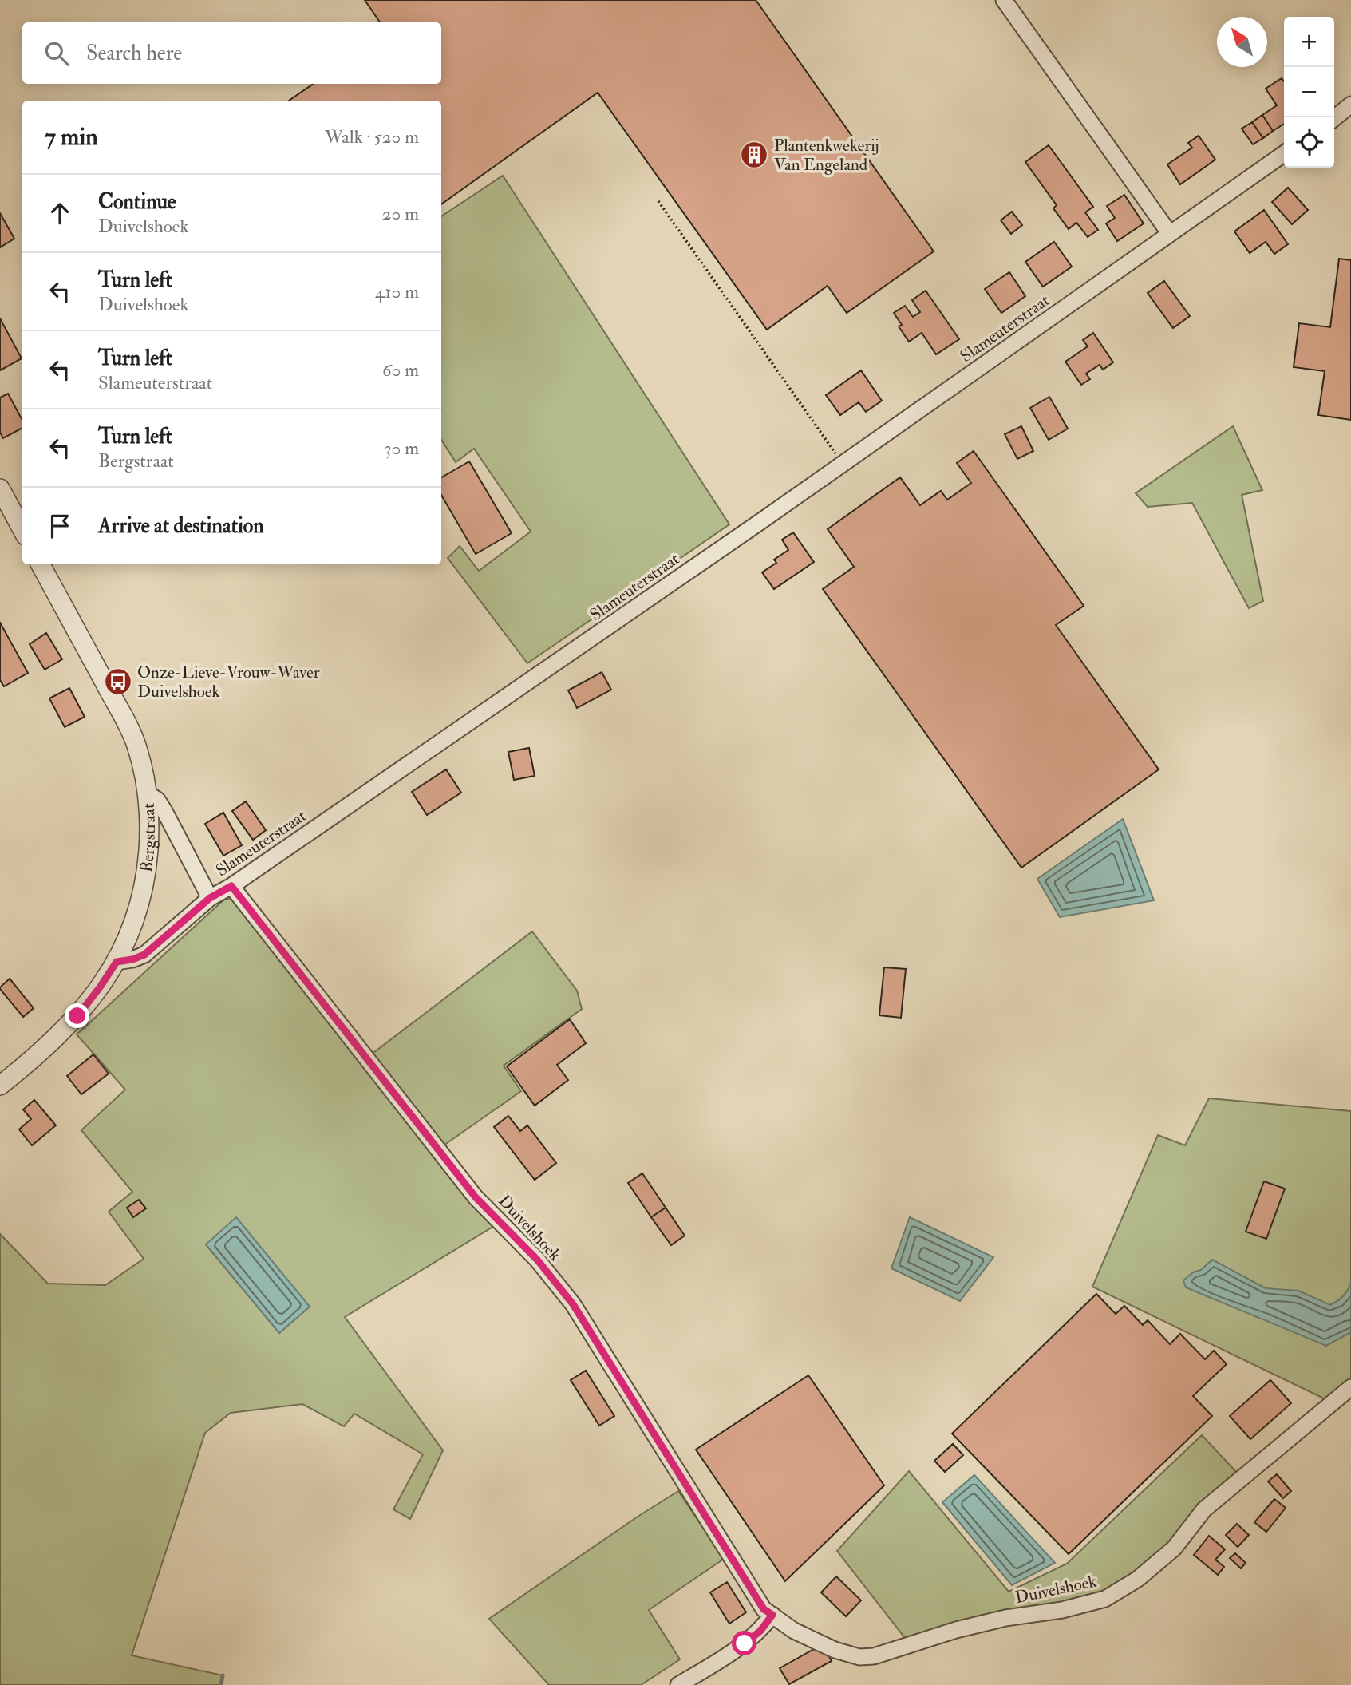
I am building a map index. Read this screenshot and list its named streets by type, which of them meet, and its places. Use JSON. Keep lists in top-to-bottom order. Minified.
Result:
{"streets":{"street":["Slameuterstraat","Bergstraat","Duivelshoek"]},"crossings":[["Slameuterstraat","Bergstraat"],["Slameuterstraat","Duivelshoek"]],"places":{"building":["Plantenkwekerij Van Engeland"],"bus stop":["Onze-Lieve-Vrouw-Waver Duivelshoek"]},"north":"top left","page":{"map_buttons":["+","−"],"search":"Search here","heading":["7 min","Walk · 520 m"],"list":[["Continue","Duivelshoek","20 m"],["Turn left","Duivelshoek","410 m"],["Turn left","Slameuterstraat","60 m"],["Turn left","Bergstraat","30 m"],"Arrive at destination"]}}
